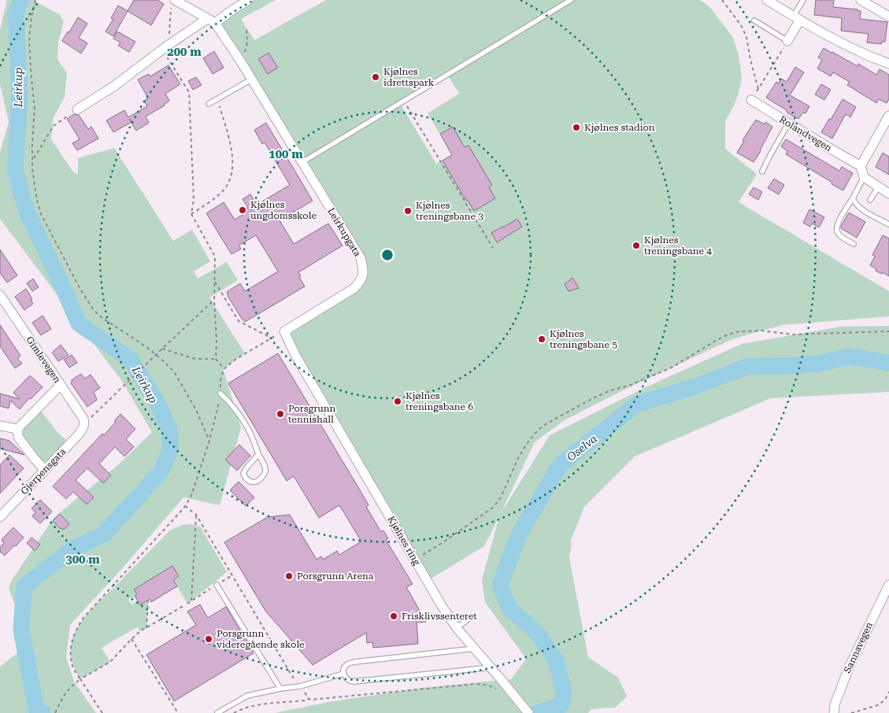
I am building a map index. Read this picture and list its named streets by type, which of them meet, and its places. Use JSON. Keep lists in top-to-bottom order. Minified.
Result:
{"streets":{"street":["Rolandvegen","Leirkupgata","Gimlevegen","Gjerpensgata","Kjølnes ring","Sannavegen"]},"crossings":[["Leirkupgata","Kjølnes ring"],["Gimlevegen","Gjerpensgata"]],"water":["Leirkup","Oselva"],"places":["Kjølnes idrettspark","Kjølnes stadion","Kjølnes ungdomsskole","Kjølnes treningsbane 3","Kjølnes treningsbane 4","Kjølnes treningsbane 5","Kjølnes treningsbane 6","Porsgrunn tennishall","Porsgrunn Arena","Frisklivssenteret","Porsgrunn videregående skole"],"rings":["200 m","100 m","300 m"]}
